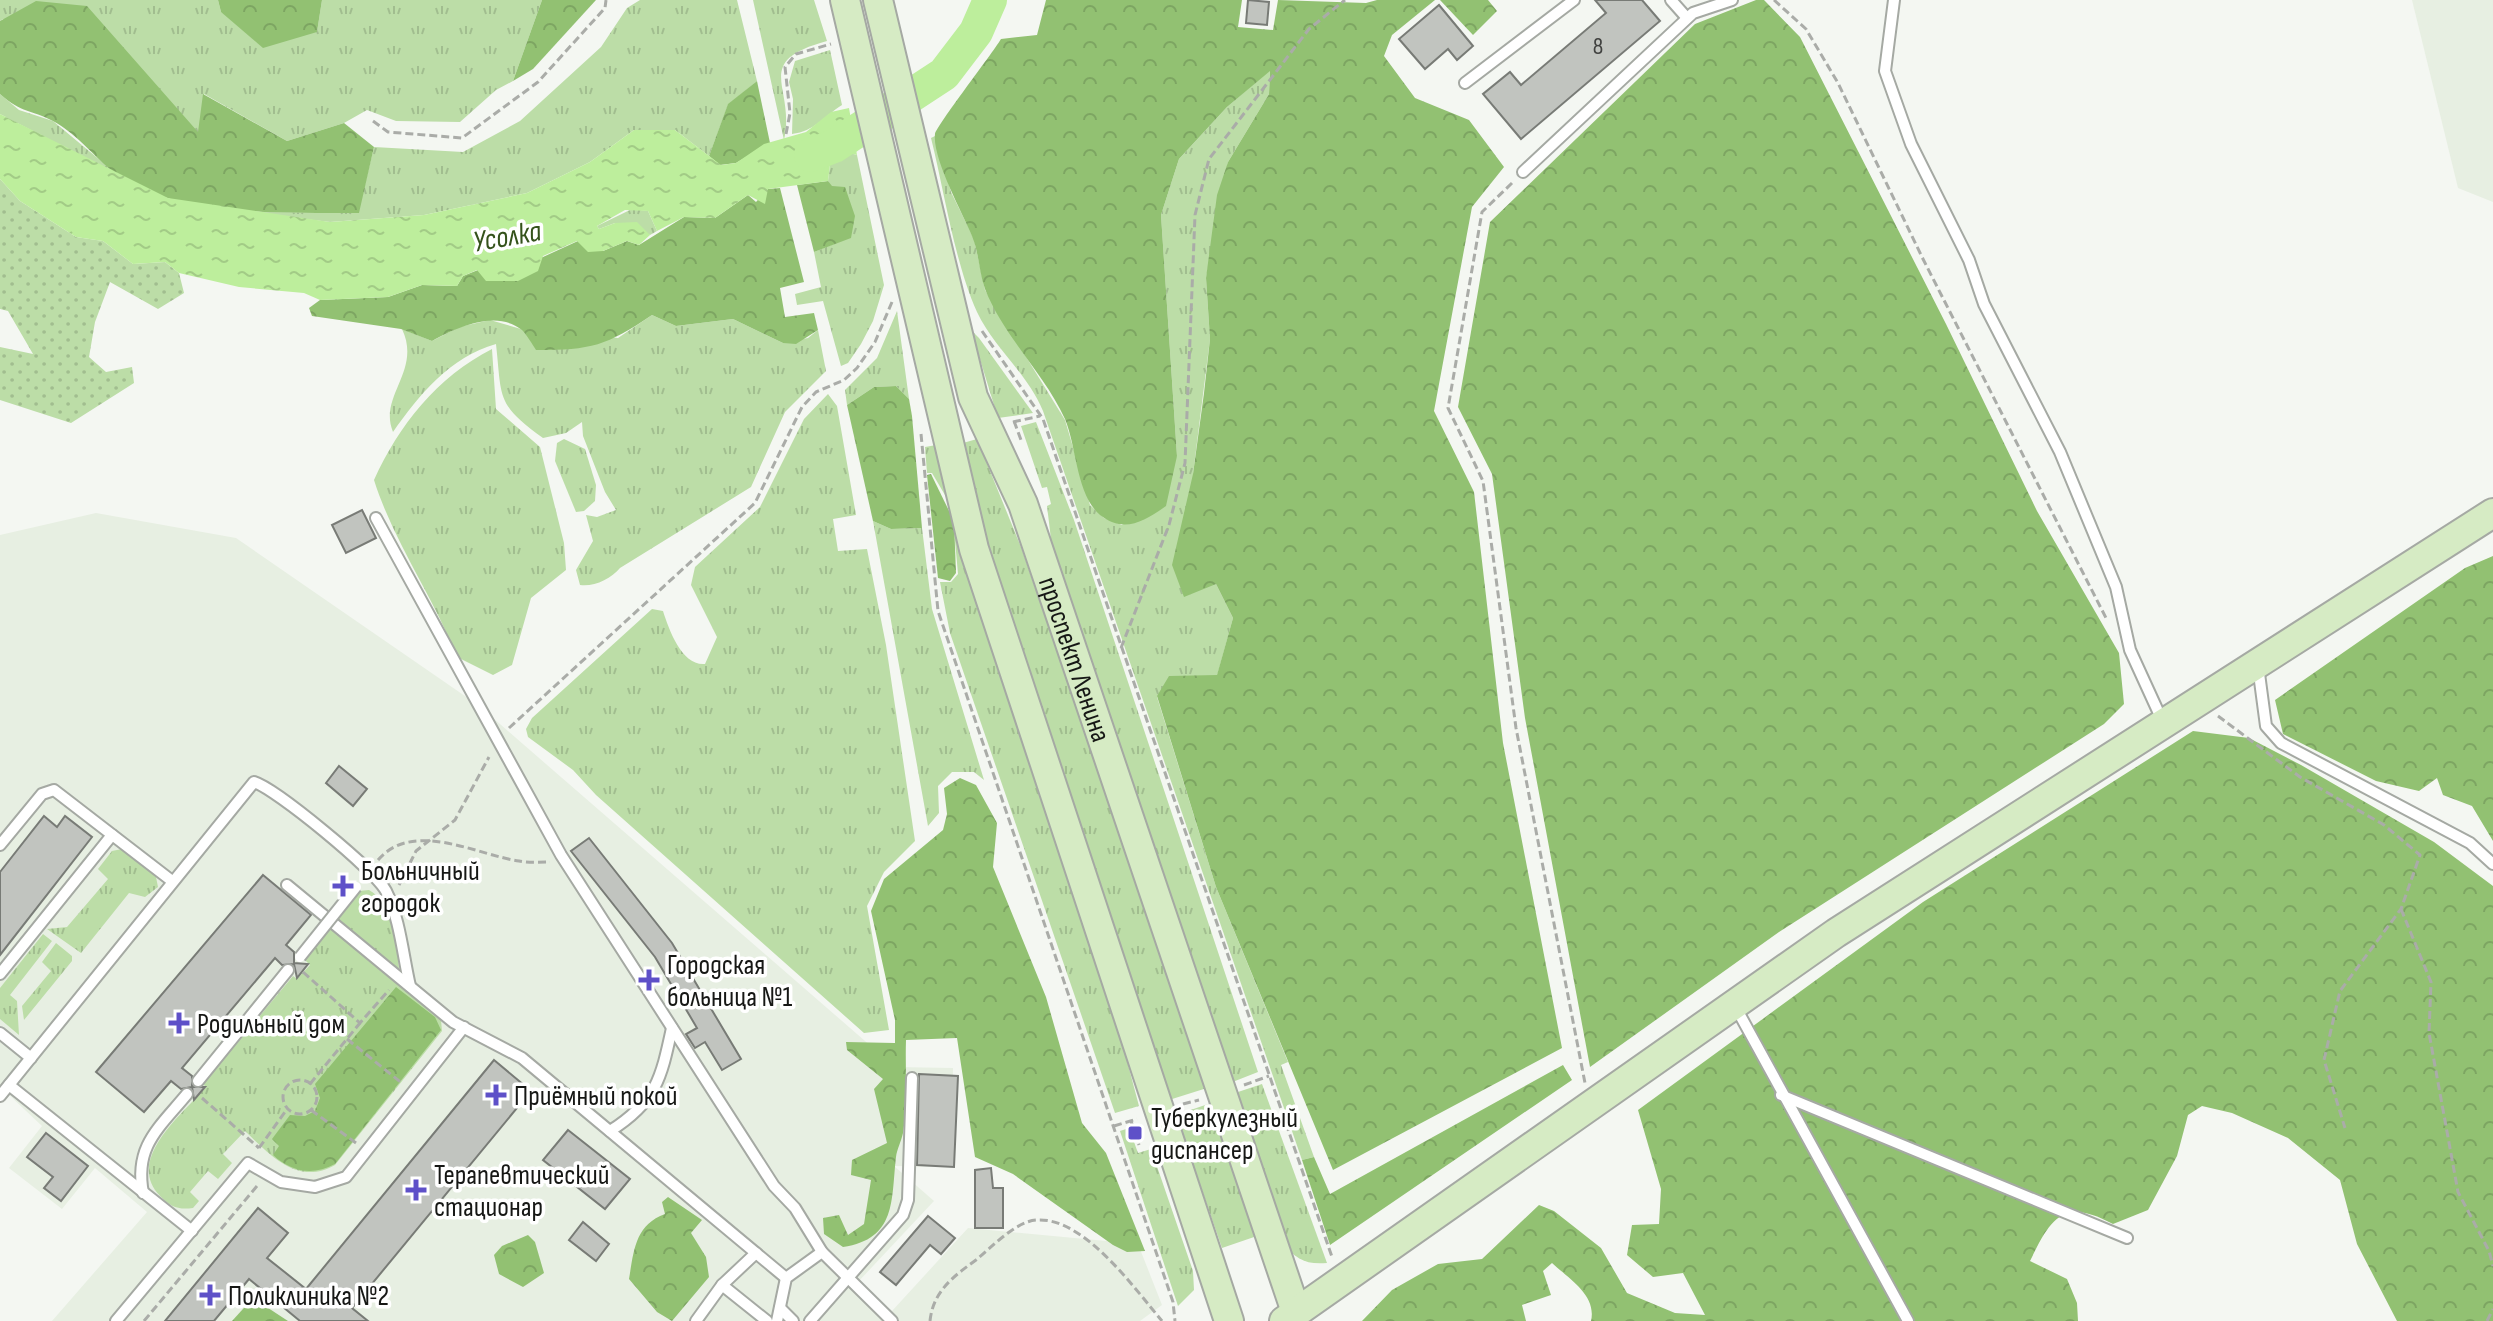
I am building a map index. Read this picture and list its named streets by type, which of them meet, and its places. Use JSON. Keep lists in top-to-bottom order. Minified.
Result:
{"streets":{"street":["проспект Ленина"]},"water":["Усолка"],"places":{"health":["Больничный городок","Городская больница №1","Родильный дом","Приёмный покой","Терапевтический стационар","Поликлиника №2"],"transit":["Туберкулезный диспансер"]},"house_numbers":["8"]}
